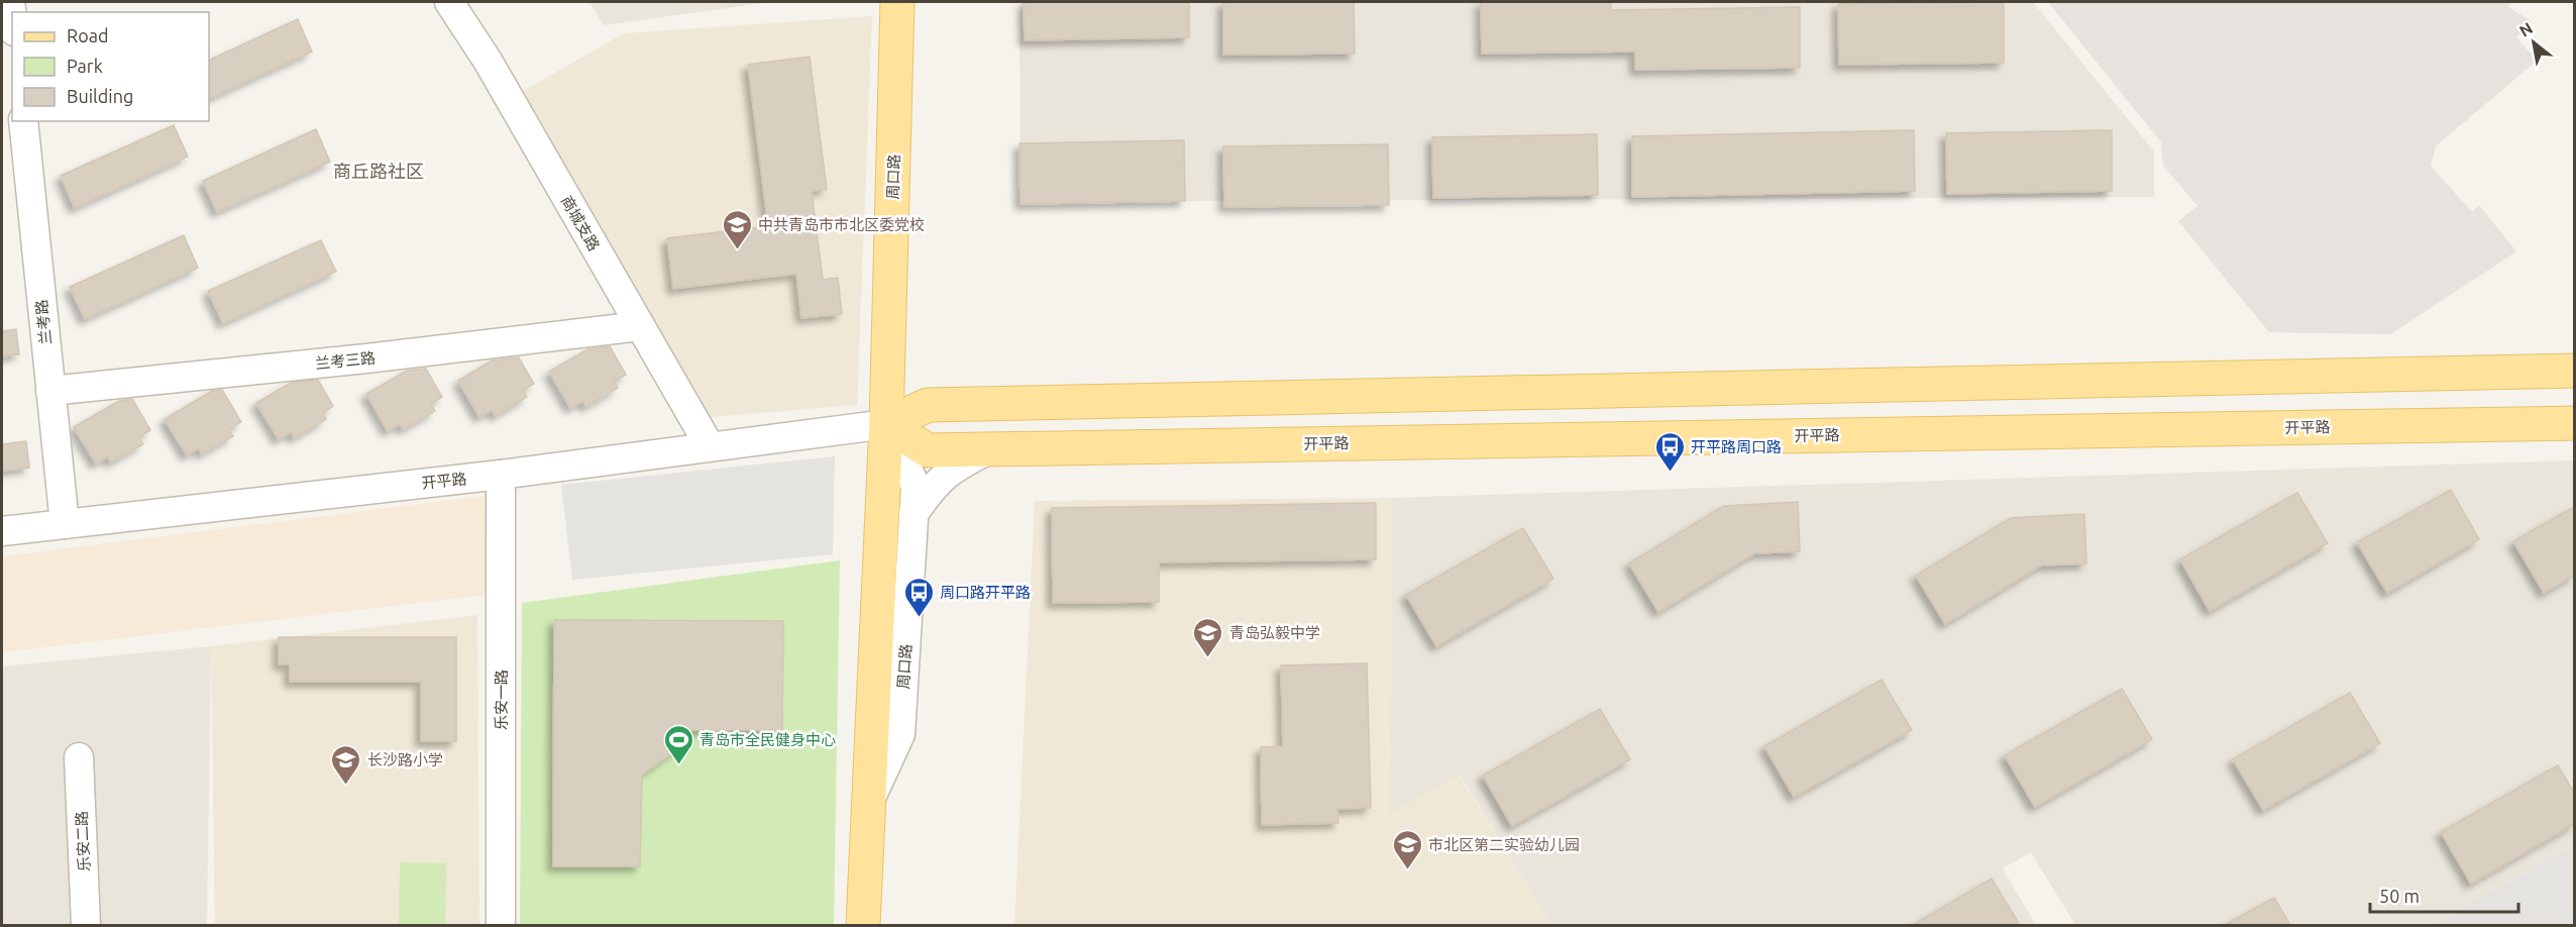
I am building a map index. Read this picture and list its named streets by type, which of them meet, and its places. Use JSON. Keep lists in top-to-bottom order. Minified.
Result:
{"streets":{"main road":["周口路","开平路"],"street":["商城支路","兰考路","兰考三路","乐安一路","乐安二路"]},"crossings":[["周口路","开平路"],["商城支路","兰考三路"],["商城支路","开平路"],["兰考路","兰考三路"],["兰考路","开平路"],["开平路","乐安一路"]],"districts":["商丘路社区"],"places":{"school or university":["中共青岛市市北区委党校","青岛弘毅中学","长沙路小学","市北区第二实验幼儿园"],"bus stop":["开平路周口路","周口路开平路"],"sports":["青岛市全民健身中心"]},"legend":["Road","Park","Building"],"scale_bar":"50 m","north":"top left"}
